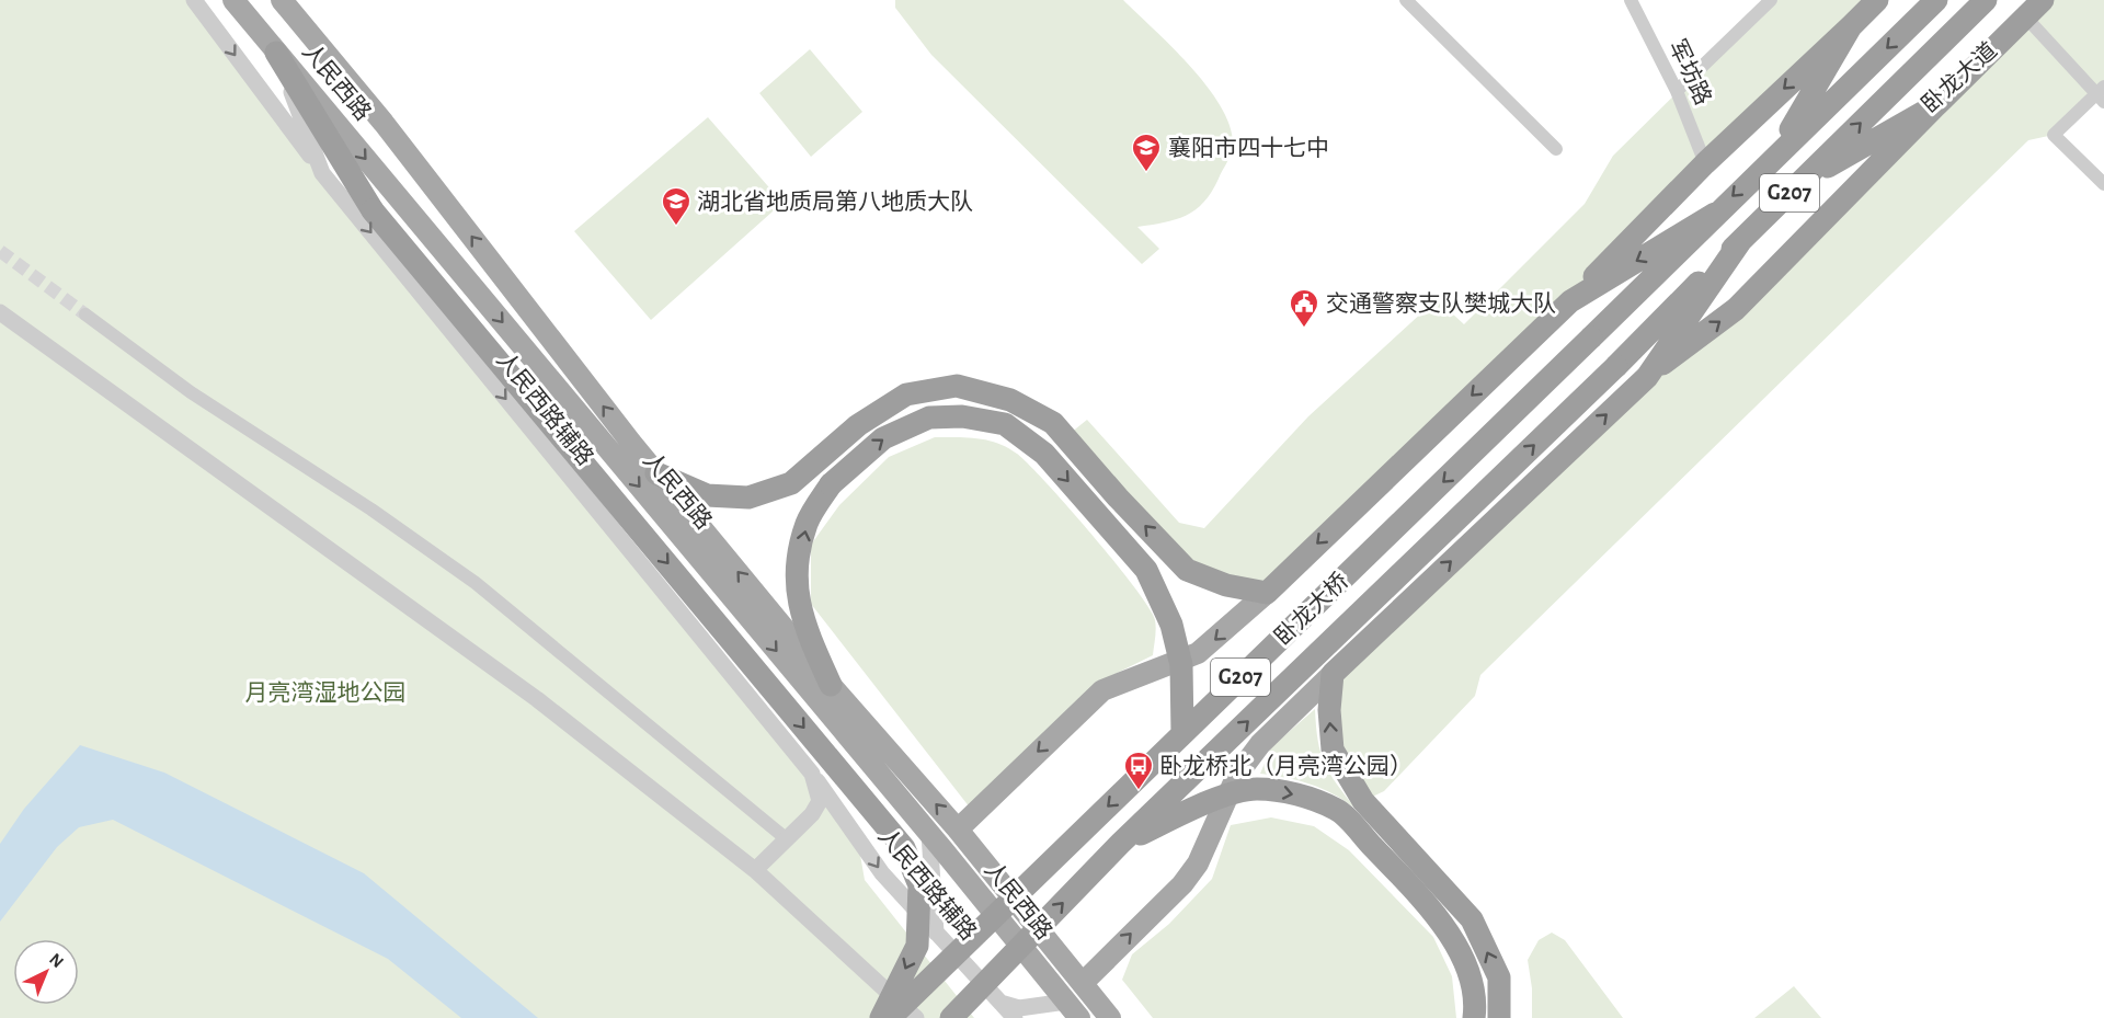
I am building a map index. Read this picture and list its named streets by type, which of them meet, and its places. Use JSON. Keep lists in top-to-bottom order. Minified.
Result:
{"streets":{"highway":["卧龙大道","G207","卧龙大桥"],"main road":["人民西路"],"street":["军坊路","人民西路辅路"]},"crossings":[["卧龙大道","卧龙大桥"],["人民西路","人民西路辅路"],["G207","卧龙大桥"]],"parks":["月亮湾湿地公园"],"places":{"school or university":["襄阳市四十七中","湖北省地质局第八地质大队"],"public building":["交通警察支队樊城大队"],"bus stop":["卧龙桥北（月亮湾公园）"]},"north":"top right"}
